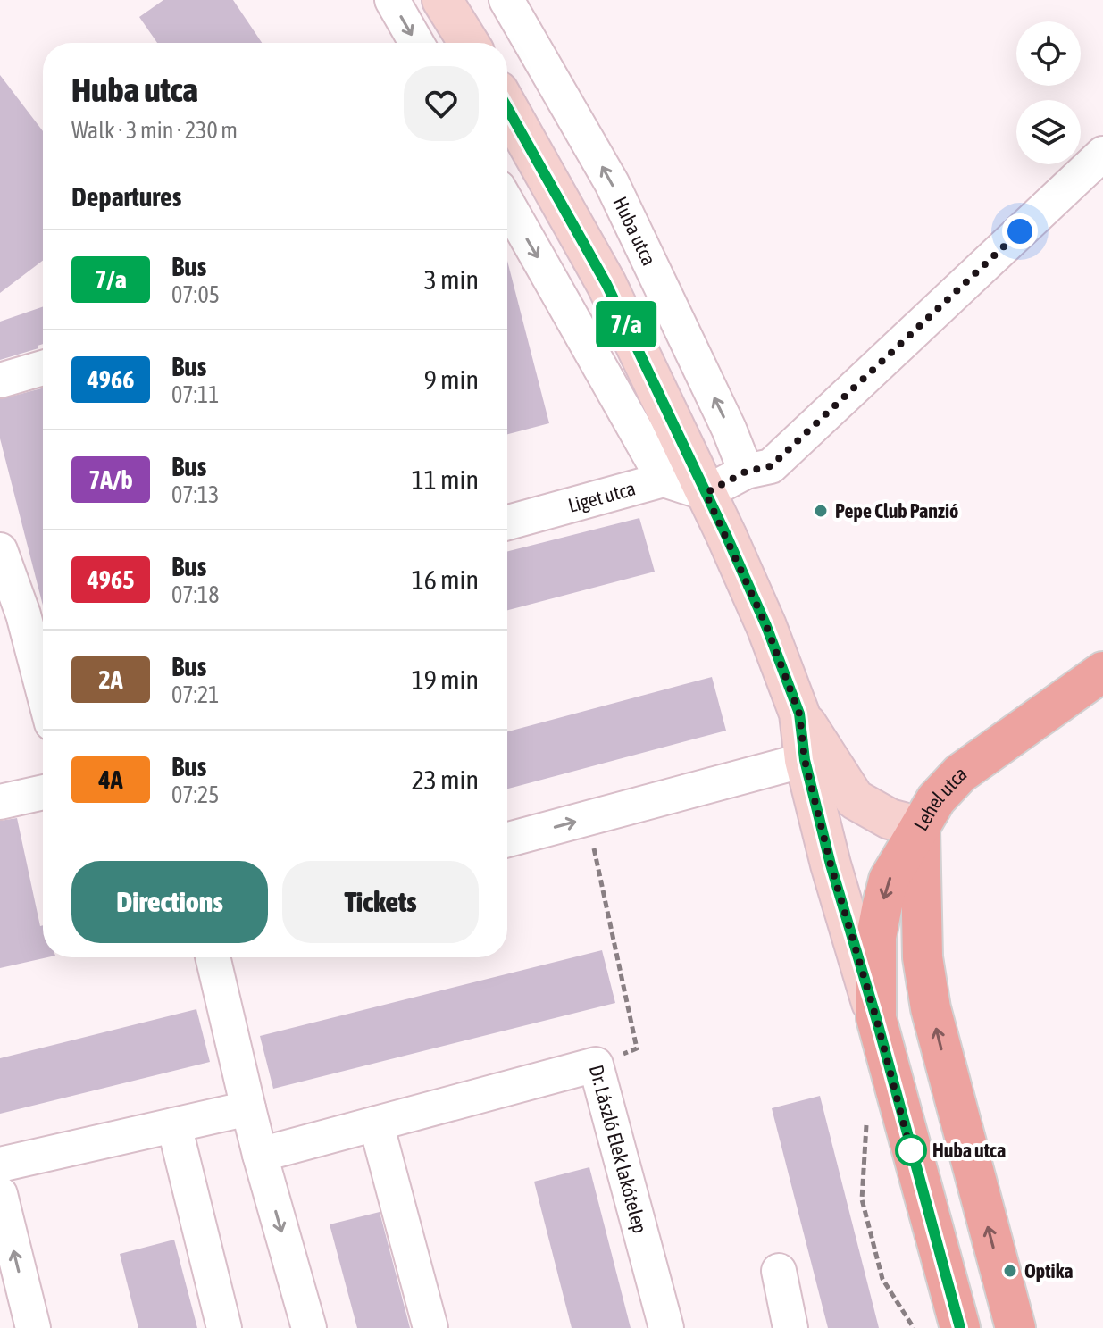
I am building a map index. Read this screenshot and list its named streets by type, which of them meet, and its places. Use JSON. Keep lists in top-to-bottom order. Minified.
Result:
{"streets":{"main road":["Lehel utca"],"street":["Huba utca","Liget utca","Dr. László Elek lakótelep"]},"places":["Pepe Club Panzió","Huba utca","Optika"],"lines":["bus line 7/a"],"page":{"on_map":"7/a","heading":[["Huba utca","Walk · 3 min · 230 m"],"Departures"],"list":[{"mark":"7/a","name":"Bus","note":"07:05","value":"3 min"},{"mark":"4966","name":"Bus","note":"07:11","value":"9 min"},{"mark":"7A/b","name":"Bus","note":"07:13","value":"11 min"},{"mark":"4965","name":"Bus","note":"07:18","value":"16 min"},{"mark":"2A","name":"Bus","note":"07:21","value":"19 min"},{"mark":"4A","name":"Bus","note":"07:25","value":"23 min"}],"buttons":["Directions","Tickets"]}}
